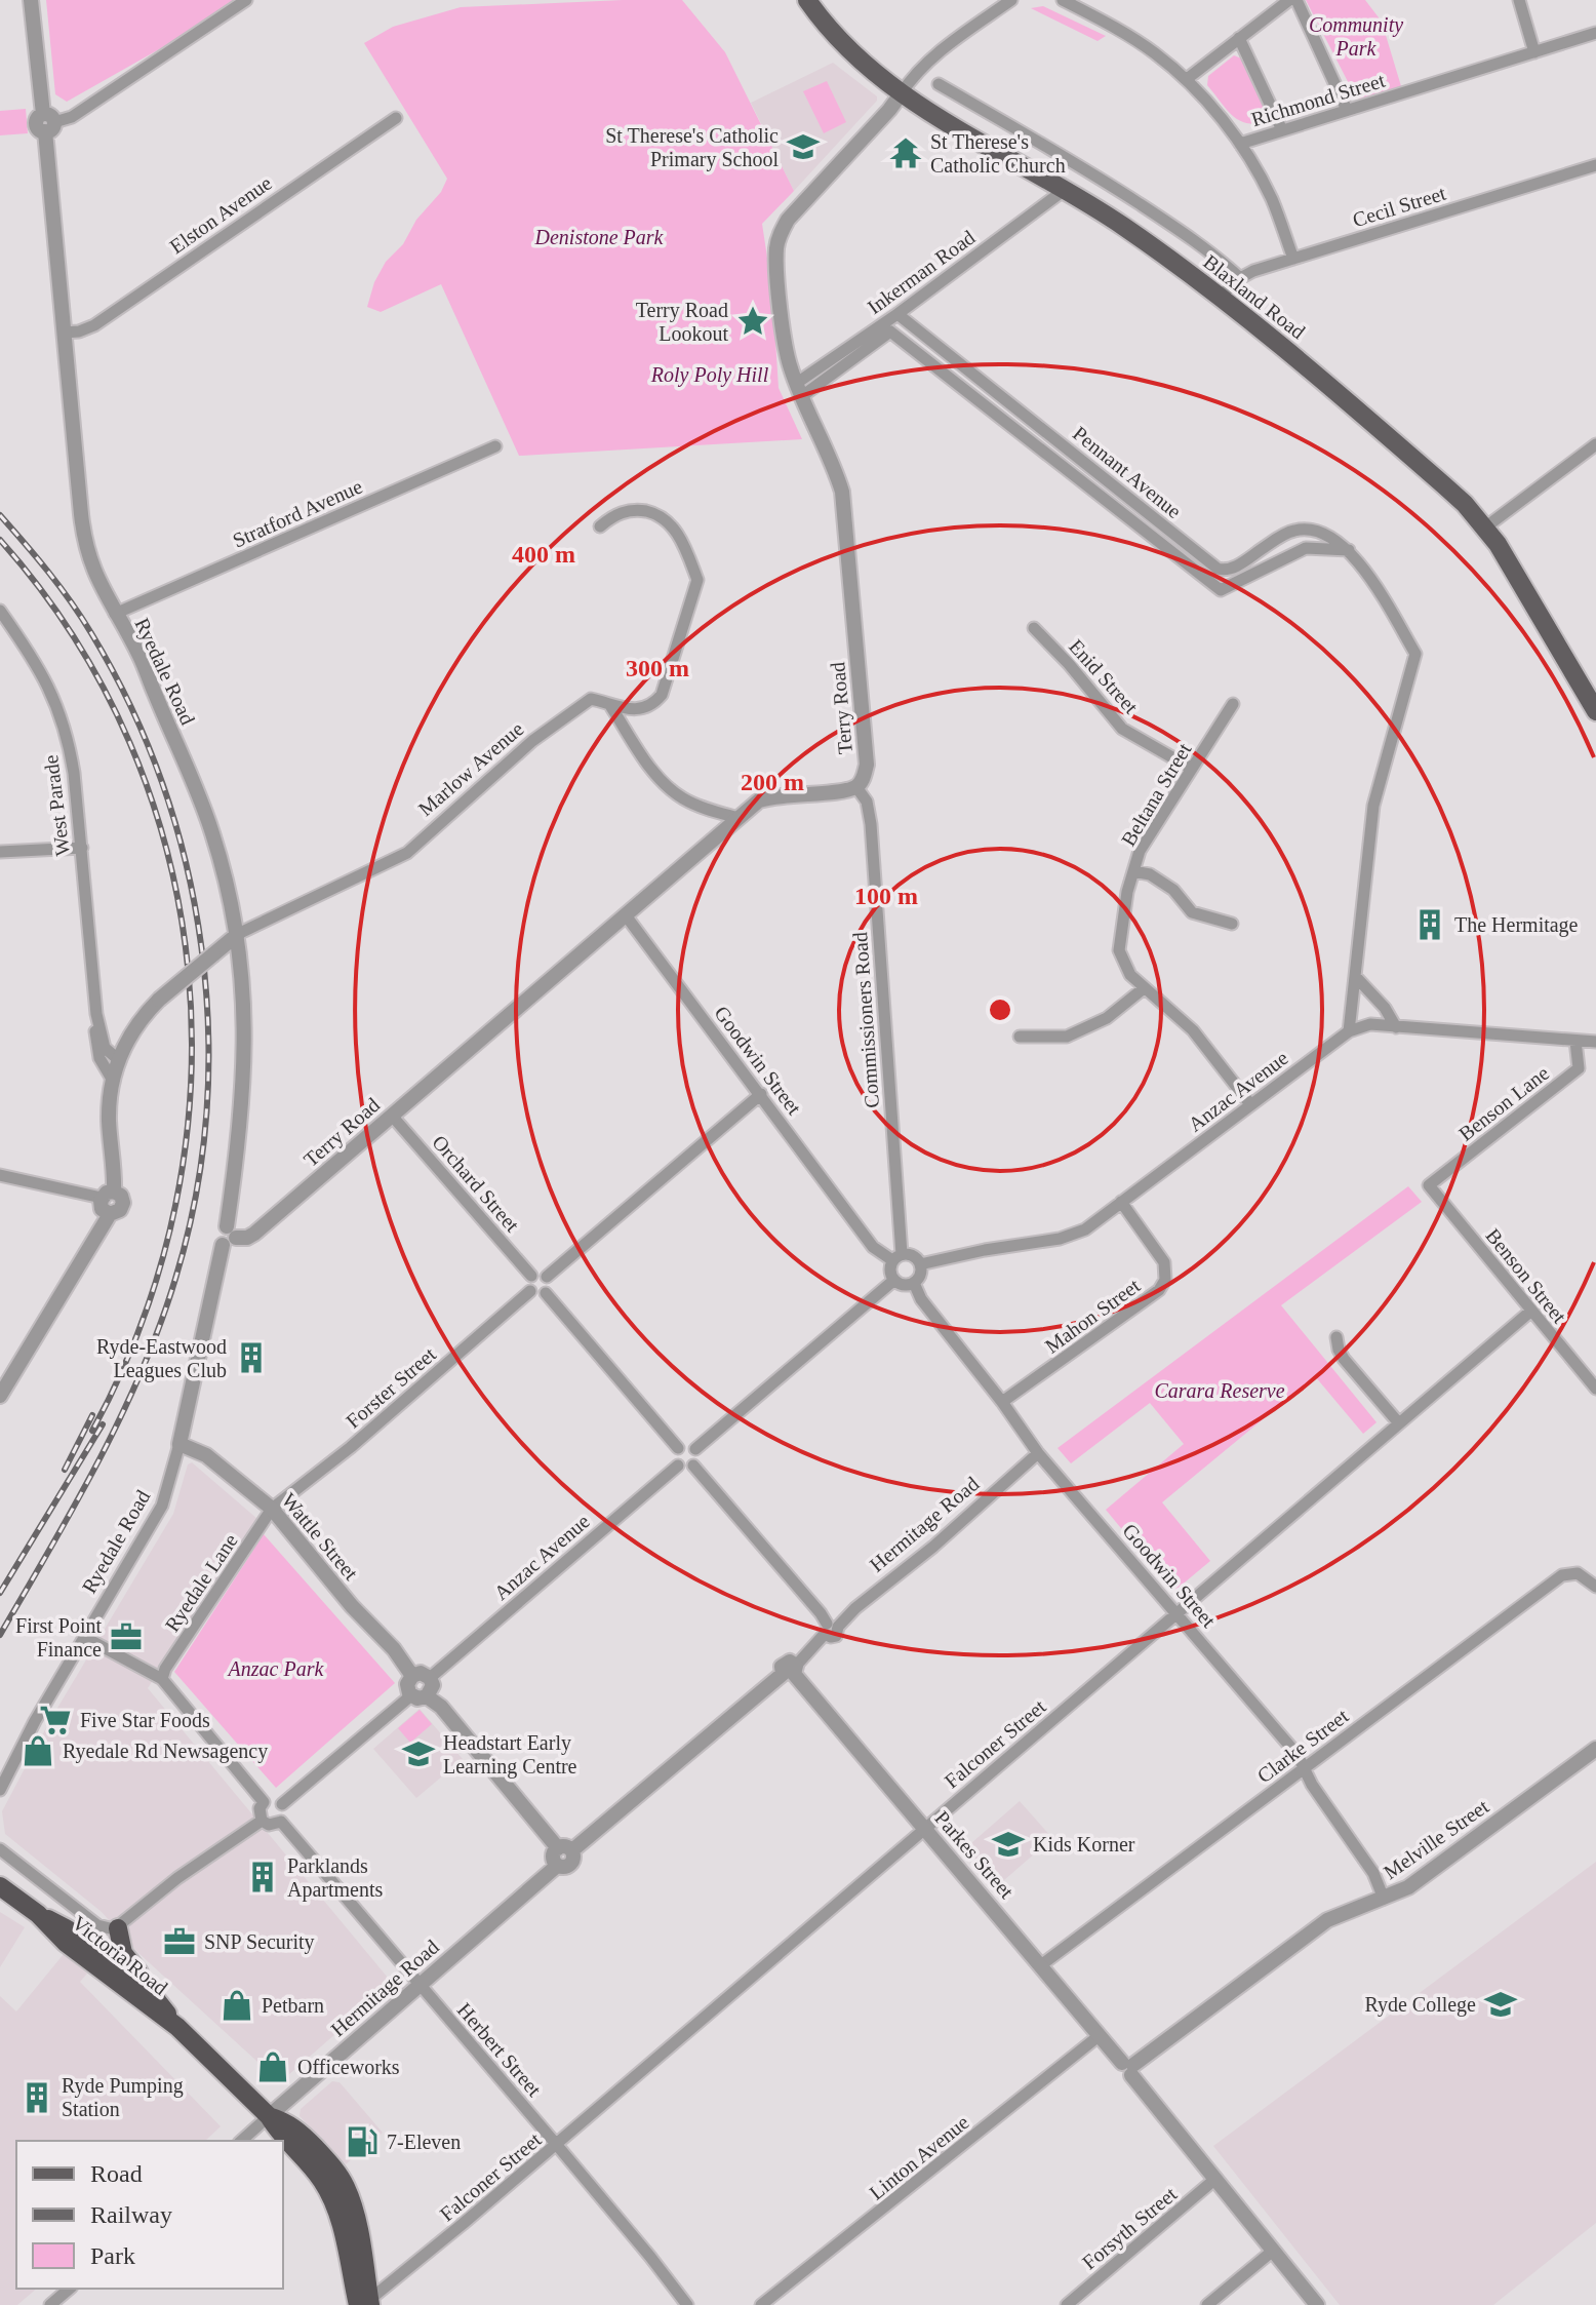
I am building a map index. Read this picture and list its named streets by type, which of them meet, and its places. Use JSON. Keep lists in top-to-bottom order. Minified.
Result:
{"streets":{"highway":["Victoria Road"],"main road":["Blaxland Road"],"street":["Richmond Street","Cecil Street","Elston Avenue","Inkerman Road","Pennant Avenue","Stratford Avenue","Ryedale Road","Enid Street","Terry Road","Marlow Avenue","Beltana Street","West Parade","Commissioners Road","Goodwin Street","Anzac Avenue","Benson Lane","Orchard Street","Benson Street","Mahon Street","Forster Street","Hermitage Road","Wattle Street","Ryedale Lane","Falconer Street","Clarke Street","Melville Street","Parkes Street","Herbert Street","Linton Avenue","Forsyth Street"]},"crossings":[["Cecil Street","Blaxland Road"],["Elston Avenue","Ryedale Road"],["Inkerman Road","Blaxland Road"],["Inkerman Road","Pennant Avenue"],["Inkerman Road","Terry Road"],["Blaxland Road","Terry Road"],["Pennant Avenue","Anzac Avenue"],["Stratford Avenue","Ryedale Road"],["Ryedale Road","Terry Road"],["Ryedale Road","Marlow Avenue"],["Ryedale Road","Wattle Street"],["Enid Street","Beltana Street"],["Terry Road","Commissioners Road"],["Terry Road","Goodwin Street"],["Terry Road","Orchard Street"],["Marlow Avenue","West Parade"],["Beltana Street","Anzac Avenue"],["Commissioners Road","Goodwin Street"],["Commissioners Road","Anzac Avenue"],["Goodwin Street","Anzac Avenue"],["Goodwin Street","Mahon Street"],["Goodwin Street","Hermitage Road"],["Goodwin Street","Falconer Street"],["Goodwin Street","Clarke Street"],["Goodwin Street","Melville Street"],["Anzac Avenue","Benson Lane"],["Anzac Avenue","Mahon Street"],["Anzac Avenue","Wattle Street"],["Benson Lane","Benson Street"],["Orchard Street","Forster Street"],["Benson Street","Falconer Street"],["Forster Street","Wattle Street"],["Forster Street","Ryedale Lane"],["Hermitage Road","Parkes Street"],["Hermitage Road","Victoria Road"],["Hermitage Road","Herbert Street"],["Wattle Street","Ryedale Lane"],["Falconer Street","Parkes Street"],["Falconer Street","Victoria Road"],["Falconer Street","Herbert Street"],["Clarke Street","Parkes Street"],["Melville Street","Parkes Street"],["Parkes Street","Linton Avenue"],["Parkes Street","Forsyth Street"]],"parks":["Community Park","Denistone Park","Roly Poly Hill","Carara Reserve","Anzac Park"],"places":{"school or university":["St Therese's Catholic Primary School","Headstart Early Learning Centre","Kids Korner","Ryde College"],"temple":["St Therese's Catholic Church"],"place":["Terry Road Lookout"],"building":["The Hermitage","Ryde-Eastwood Leagues Club","Parklands Apartments","Ryde Pumping Station"],"office":["First Point Finance","SNP Security"],"supermarket":["Five Star Foods"],"shop":["Ryedale Rd Newsagency","Petbarn","Officeworks"],"fuel station":["7-Eleven"]},"legend":["Road","Railway","Park"],"rings":["400 m","300 m","200 m","100 m"]}
